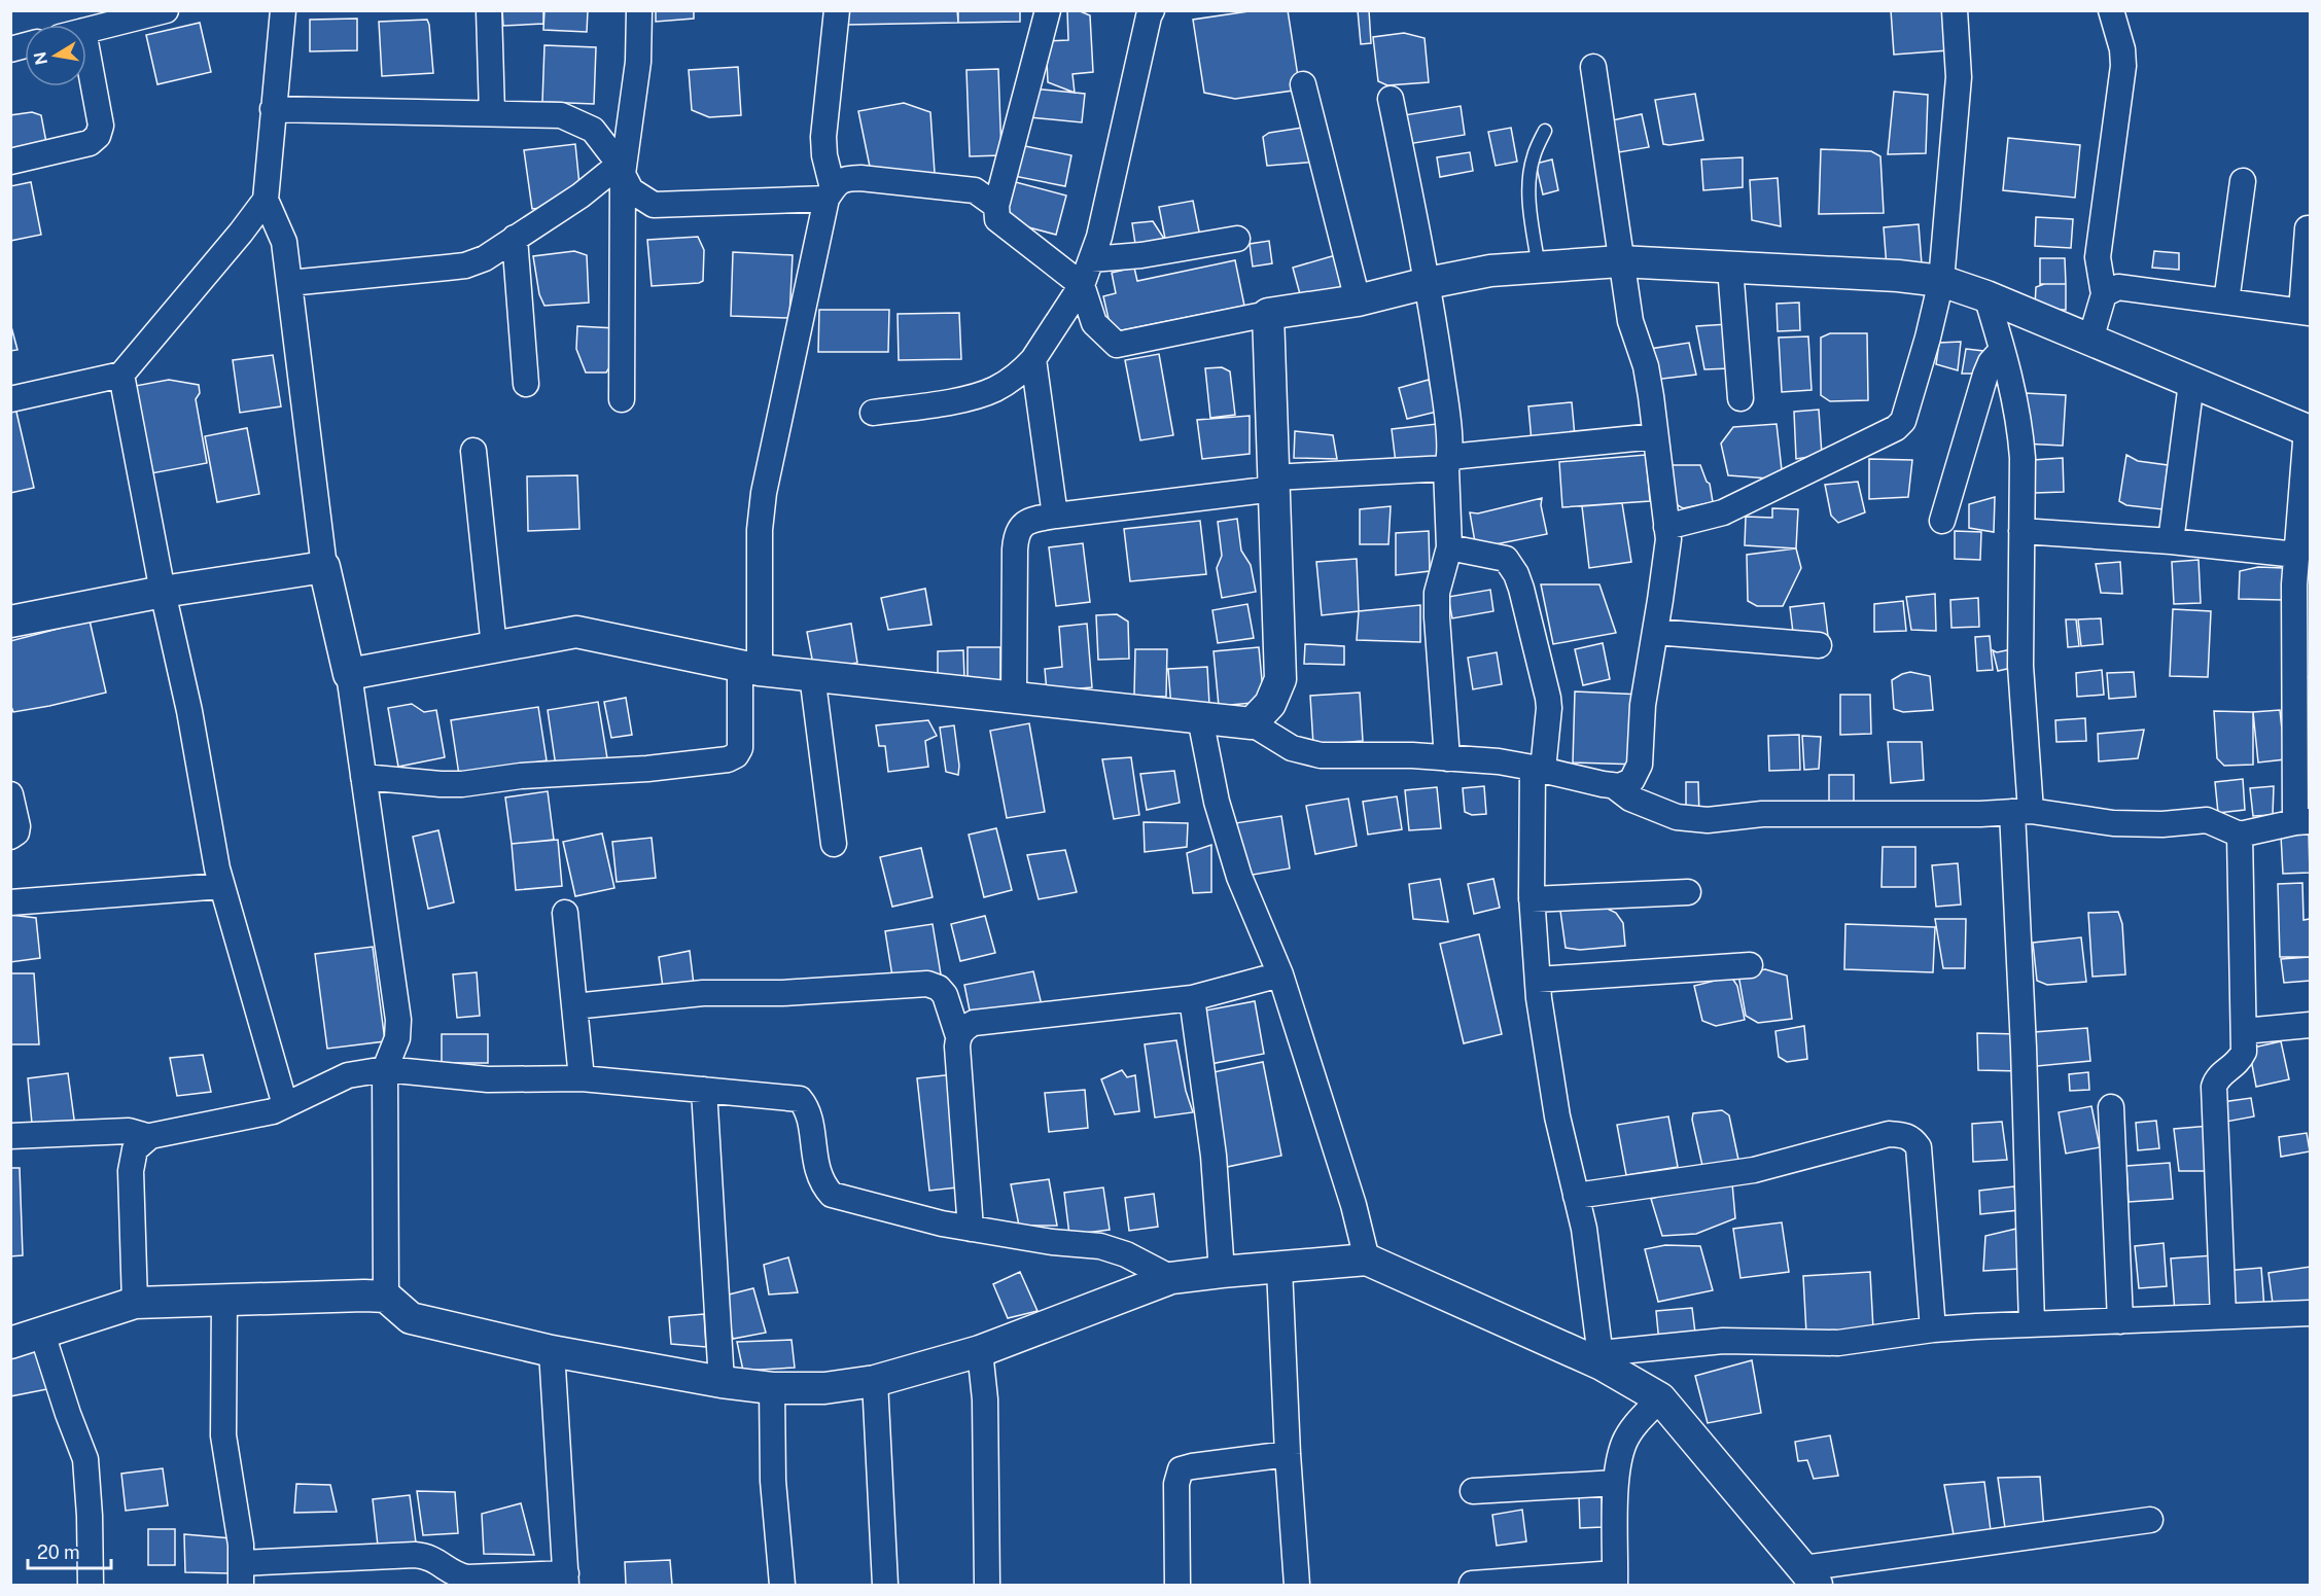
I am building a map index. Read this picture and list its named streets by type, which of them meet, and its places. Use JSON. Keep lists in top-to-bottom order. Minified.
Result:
{"scale_bar":"20 m","north":"left"}
